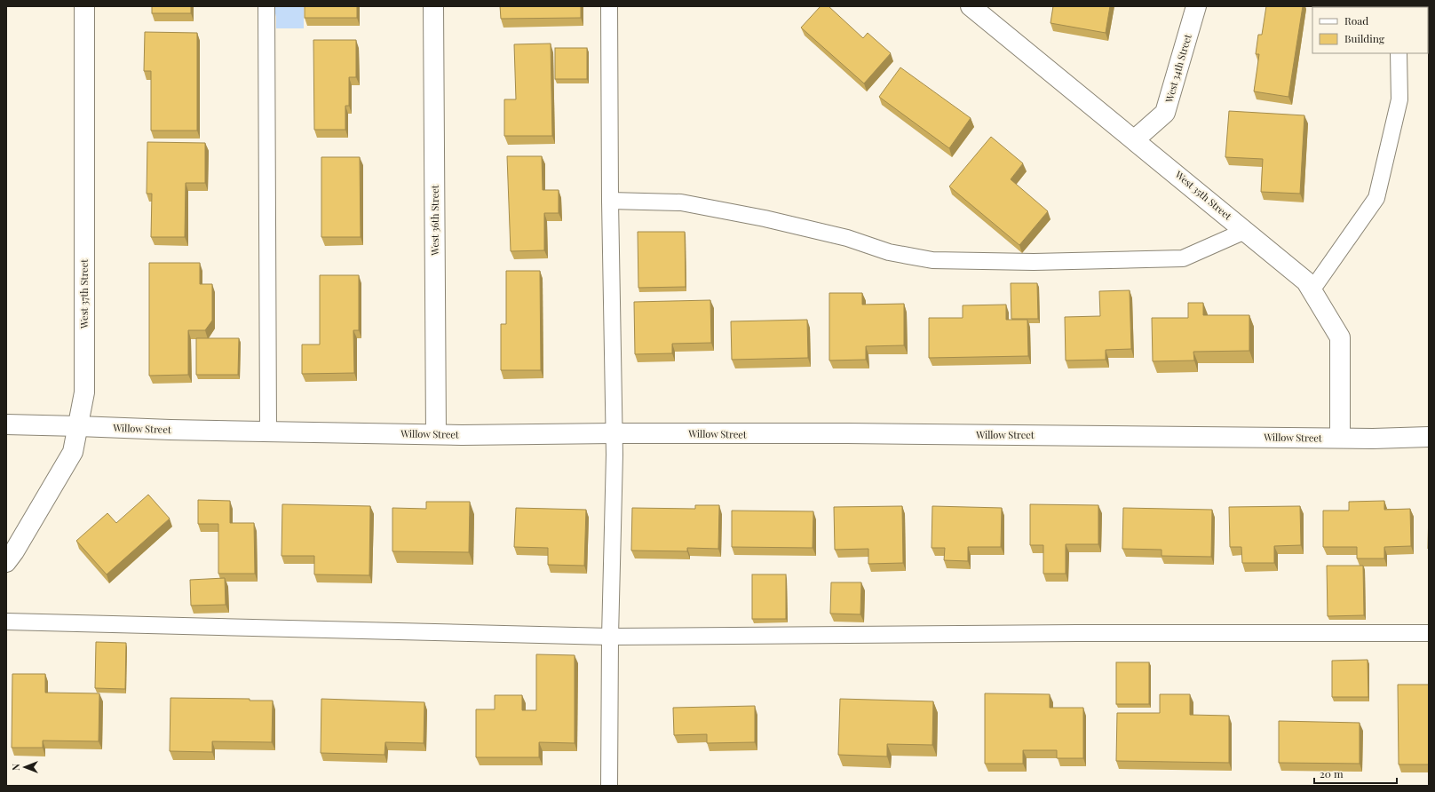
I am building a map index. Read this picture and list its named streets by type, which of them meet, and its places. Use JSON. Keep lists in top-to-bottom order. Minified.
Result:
{"streets":{"street":["West 34th Street","West 35th Street","West 36th Street","West 37th Street","Willow Street"]},"crossings":[["West 34th Street","West 35th Street"],["West 35th Street","Willow Street"],["West 36th Street","Willow Street"],["West 37th Street","Willow Street"]],"legend":["Road","Building"],"scale_bar":"20 m","north":"left"}
